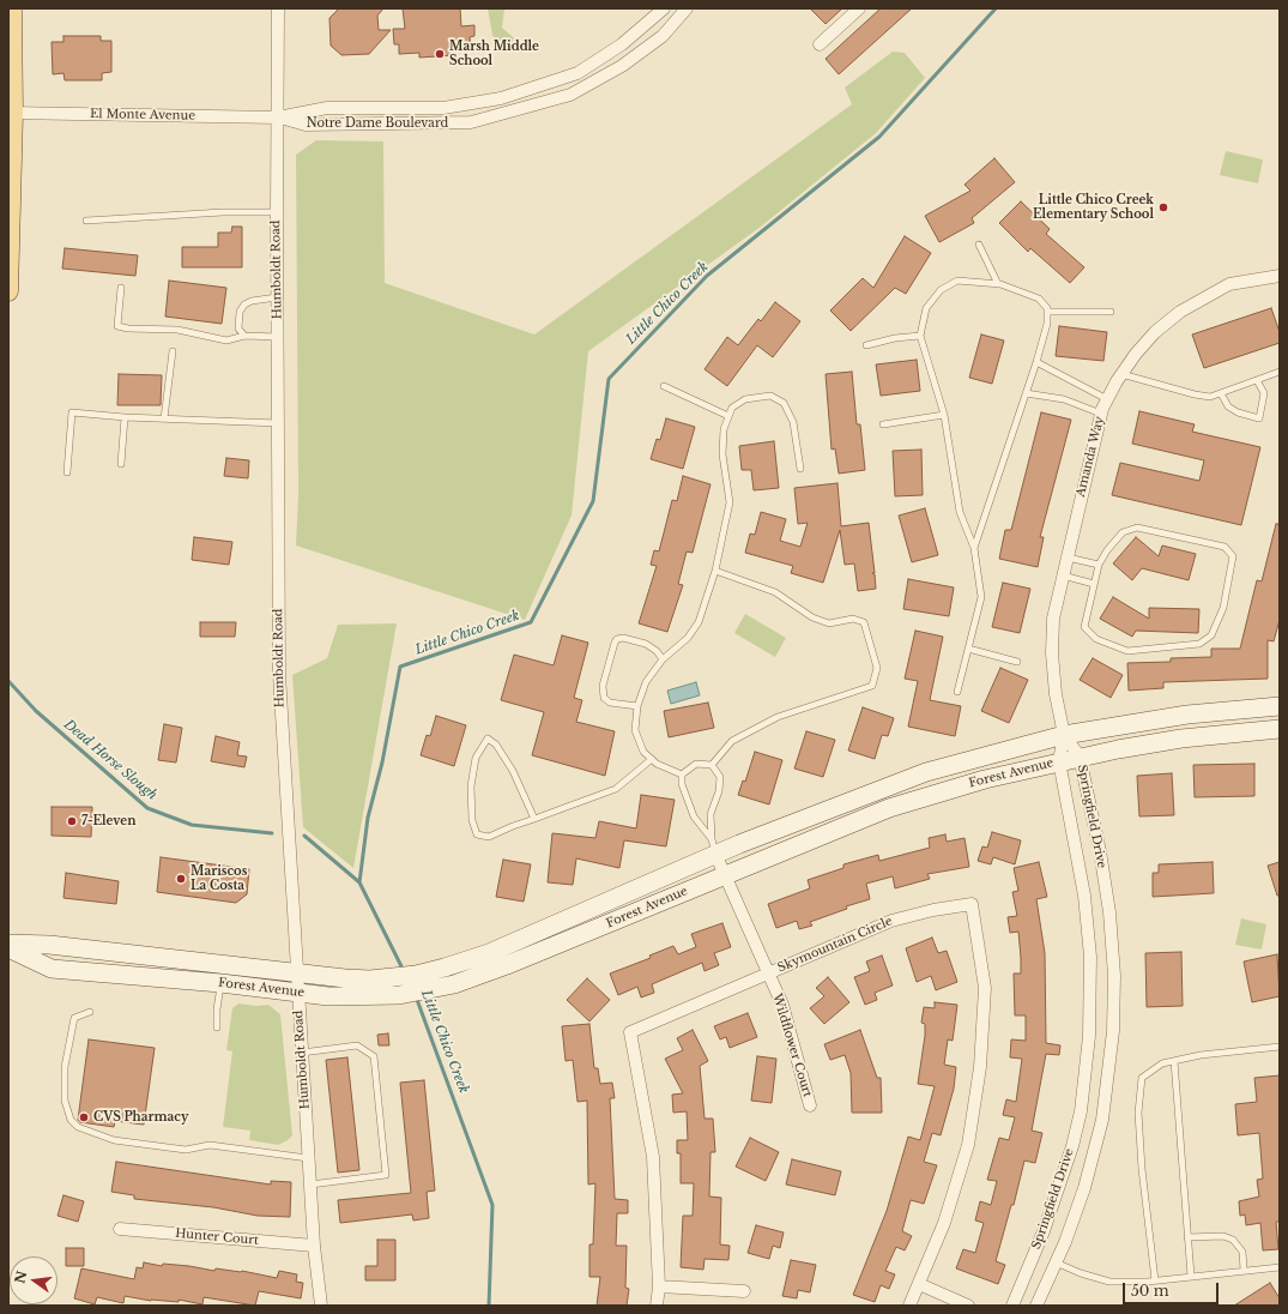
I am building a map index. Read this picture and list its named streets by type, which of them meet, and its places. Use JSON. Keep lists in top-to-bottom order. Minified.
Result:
{"streets":{"street":["El Monte Avenue","Notre Dame Boulevard","Humboldt Road","Amanda Way","Forest Avenue","Springfield Drive","Skymountain Circle","Wildflower Court","Hunter Court"]},"crossings":[["El Monte Avenue","Notre Dame Boulevard"],["El Monte Avenue","Humboldt Road"],["Notre Dame Boulevard","Humboldt Road"],["Humboldt Road","Forest Avenue"],["Humboldt Road","Hunter Court"],["Amanda Way","Forest Avenue"],["Amanda Way","Springfield Drive"],["Forest Avenue","Springfield Drive"],["Forest Avenue","Wildflower Court"],["Skymountain Circle","Wildflower Court"]],"water":["Little Chico Creek","Dead Horse Slough"],"places":["Marsh Middle School","Little Chico Creek Elementary School","7-Eleven","Mariscos La Costa","CVS Pharmacy"],"scale_bar":"50 m","north":"left"}
